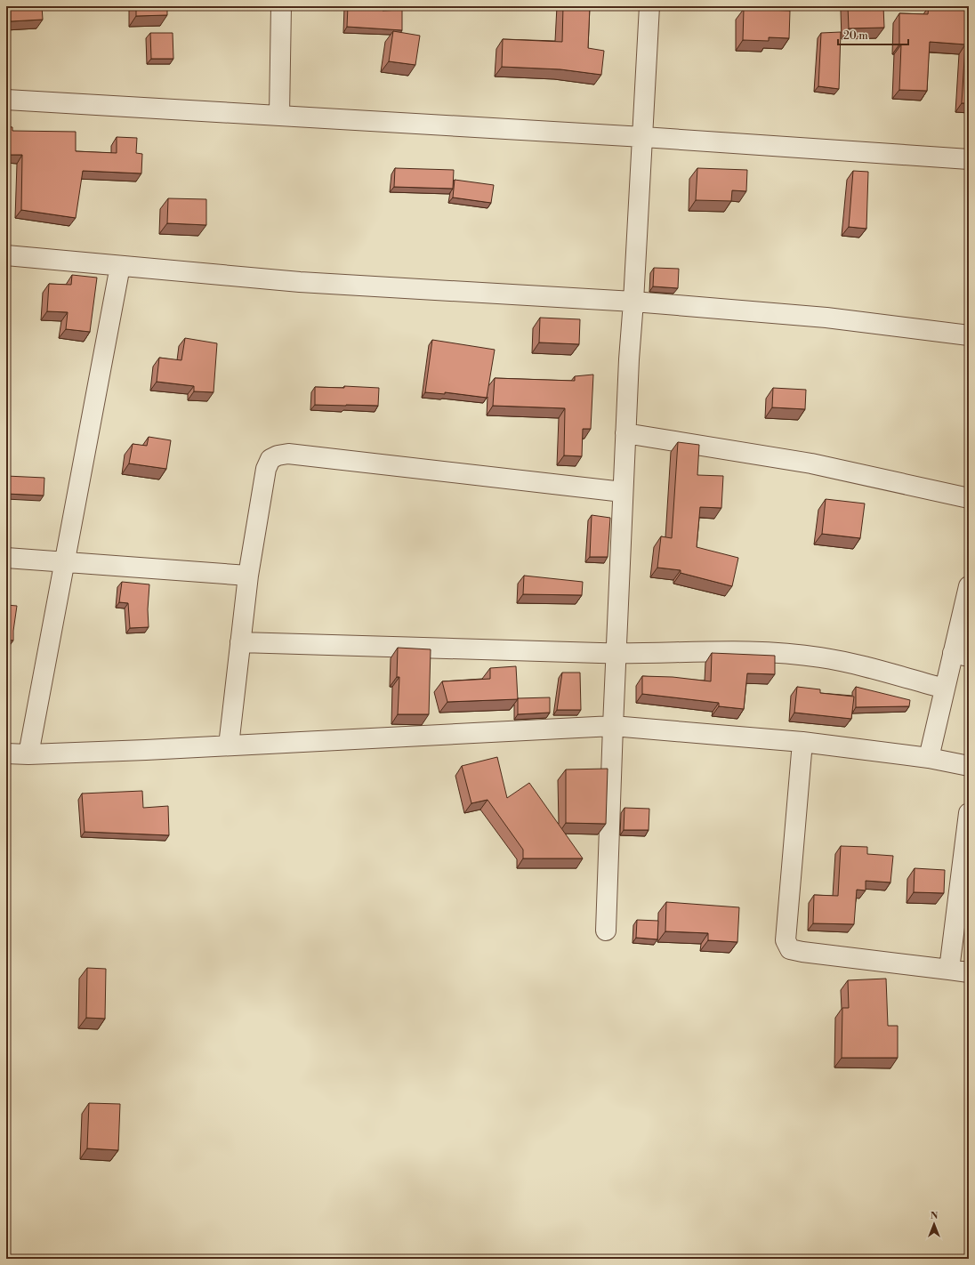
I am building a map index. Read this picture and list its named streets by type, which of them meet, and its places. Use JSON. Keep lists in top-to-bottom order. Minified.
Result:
{"scale_bar":"20 m","north":"top"}
